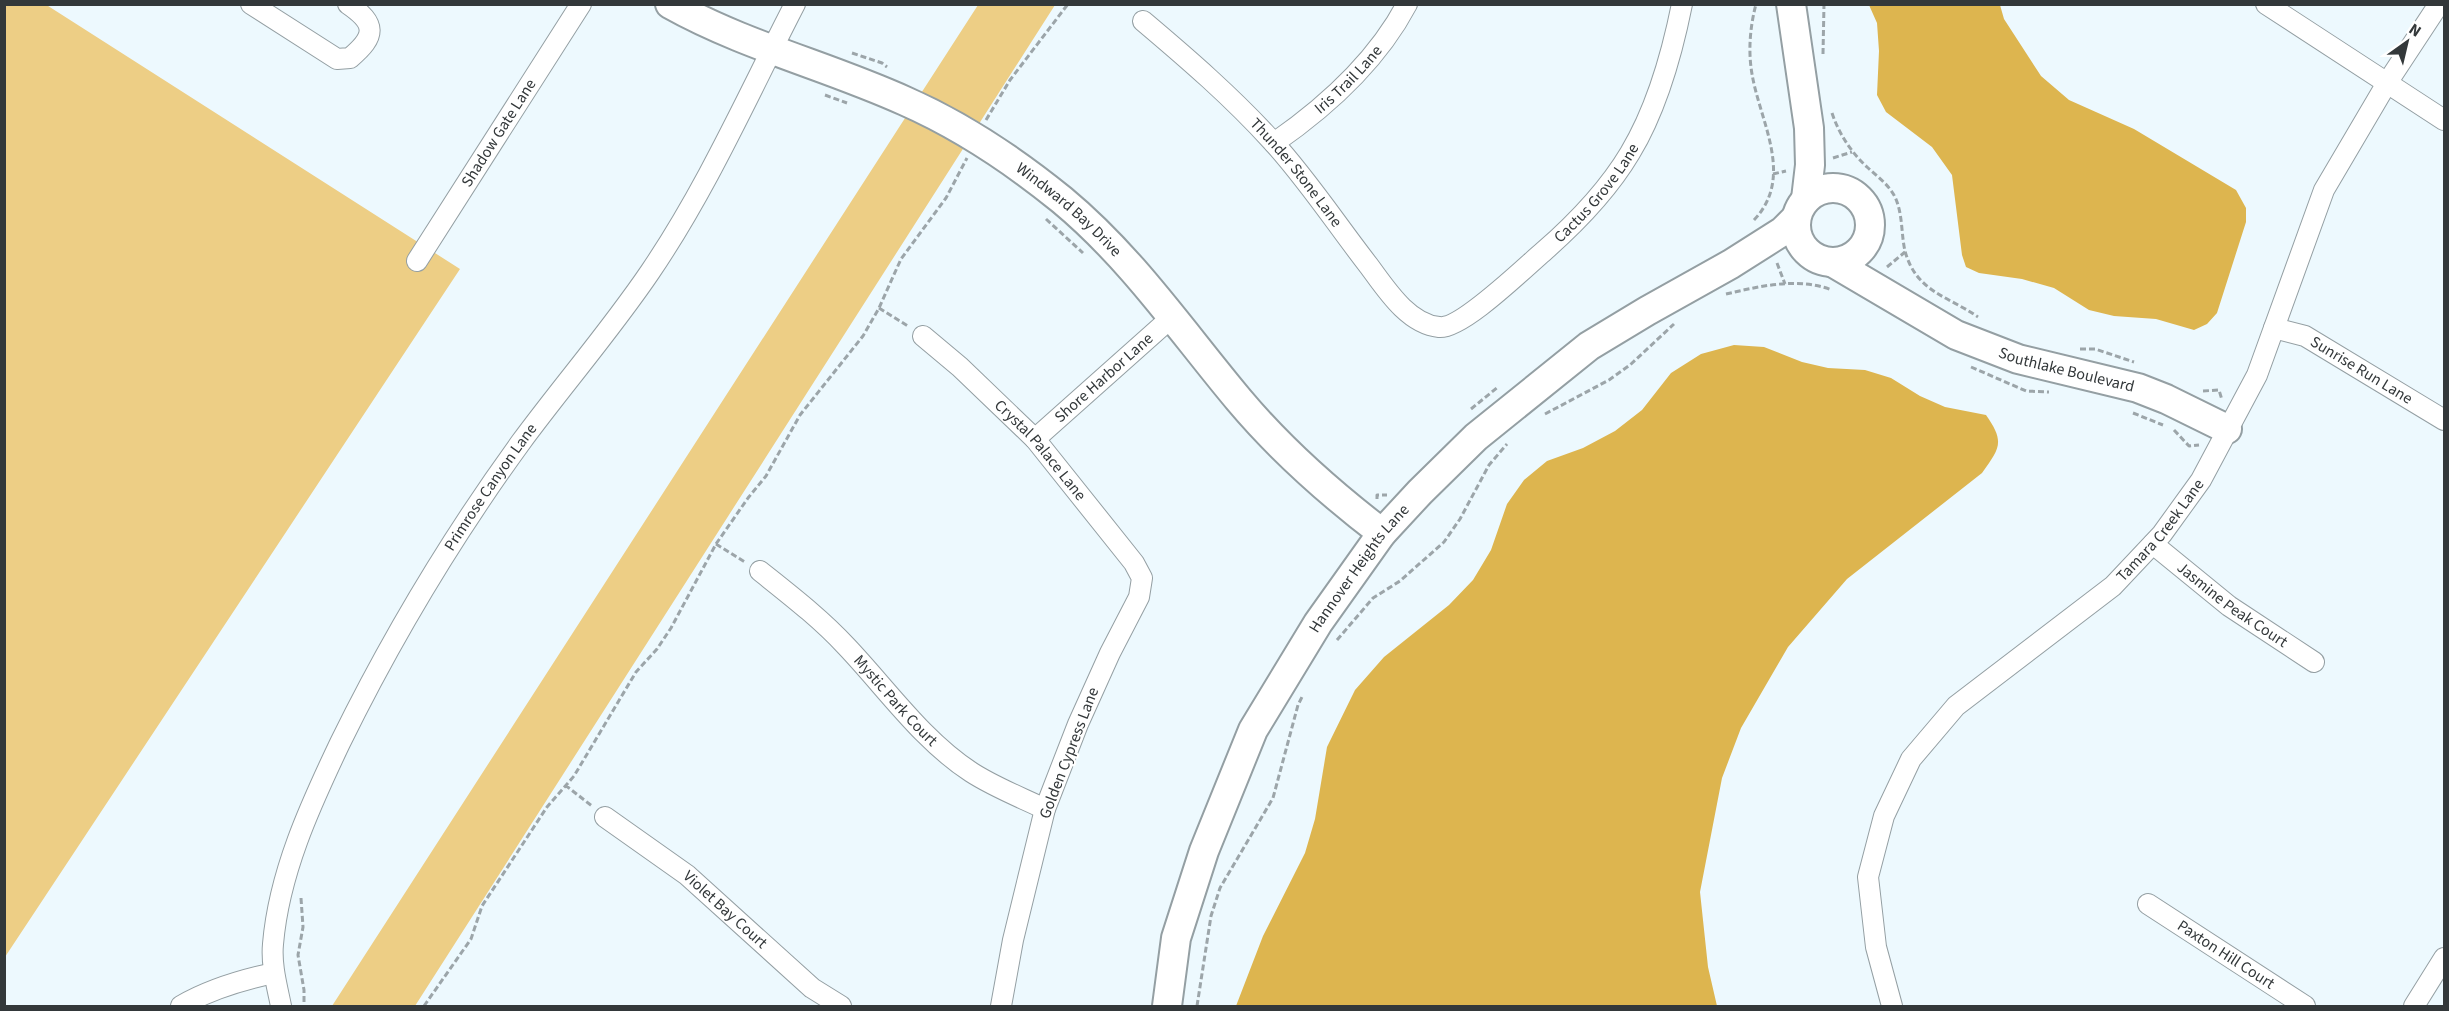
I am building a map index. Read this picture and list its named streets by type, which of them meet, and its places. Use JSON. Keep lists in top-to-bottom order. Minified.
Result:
{"streets":{"street":["Iris Trail Lane","Shadow Gate Lane","Thunder Stone Lane","Cactus Grove Lane","Windward Bay Drive","Southlake Boulevard","Sunrise Run Lane","Shore Harbor Lane","Crystal Palace Lane","Primrose Canyon Lane","Tamara Creek Lane","Hannover Heights Lane","Jasmine Peak Court","Mystic Park Court","Golden Cypress Lane","Violet Bay Court","Paxton Hill Court"]},"crossings":[["Iris Trail Lane","Thunder Stone Lane"],["Thunder Stone Lane","Cactus Grove Lane"],["Windward Bay Drive","Shore Harbor Lane"],["Windward Bay Drive","Primrose Canyon Lane"],["Windward Bay Drive","Hannover Heights Lane"],["Southlake Boulevard","Tamara Creek Lane"],["Southlake Boulevard","Hannover Heights Lane"],["Sunrise Run Lane","Tamara Creek Lane"],["Shore Harbor Lane","Crystal Palace Lane"],["Crystal Palace Lane","Golden Cypress Lane"],["Tamara Creek Lane","Jasmine Peak Court"],["Mystic Park Court","Golden Cypress Lane"]],"north":"top right"}
